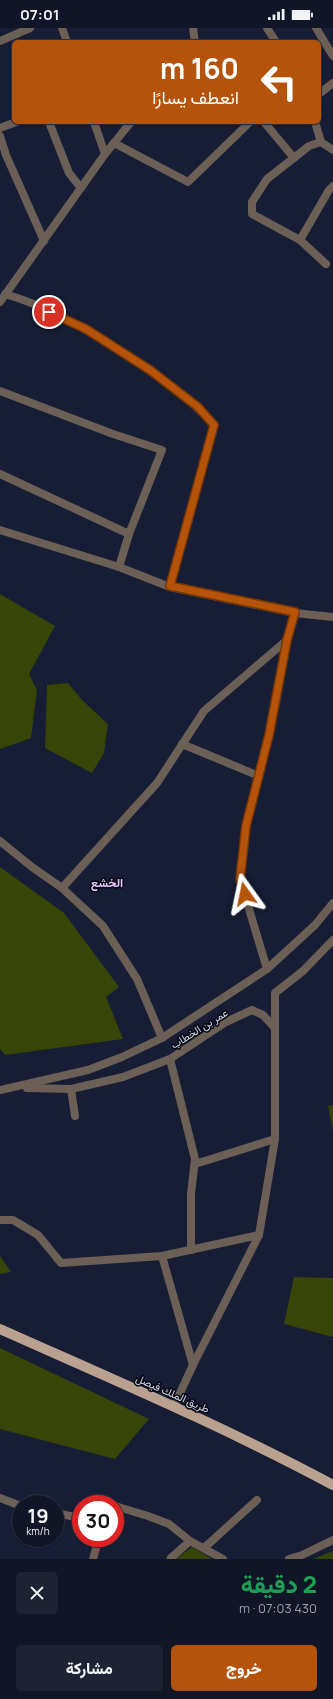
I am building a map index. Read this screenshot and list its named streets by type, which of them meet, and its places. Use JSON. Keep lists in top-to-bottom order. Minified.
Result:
{"streets":{"main road":["طريق الملك فيصل"],"street":["عمر بن الخطاب"]},"districts":["الخشع"],"page":{"status":"07:01","turn":["160 m","انعطف يسارًا"],"speed":"19 km/h","limit":"30","heading":["2 دقيقة","430 m · 07:03"],"buttons":["خروج","مشاركة"]}}
